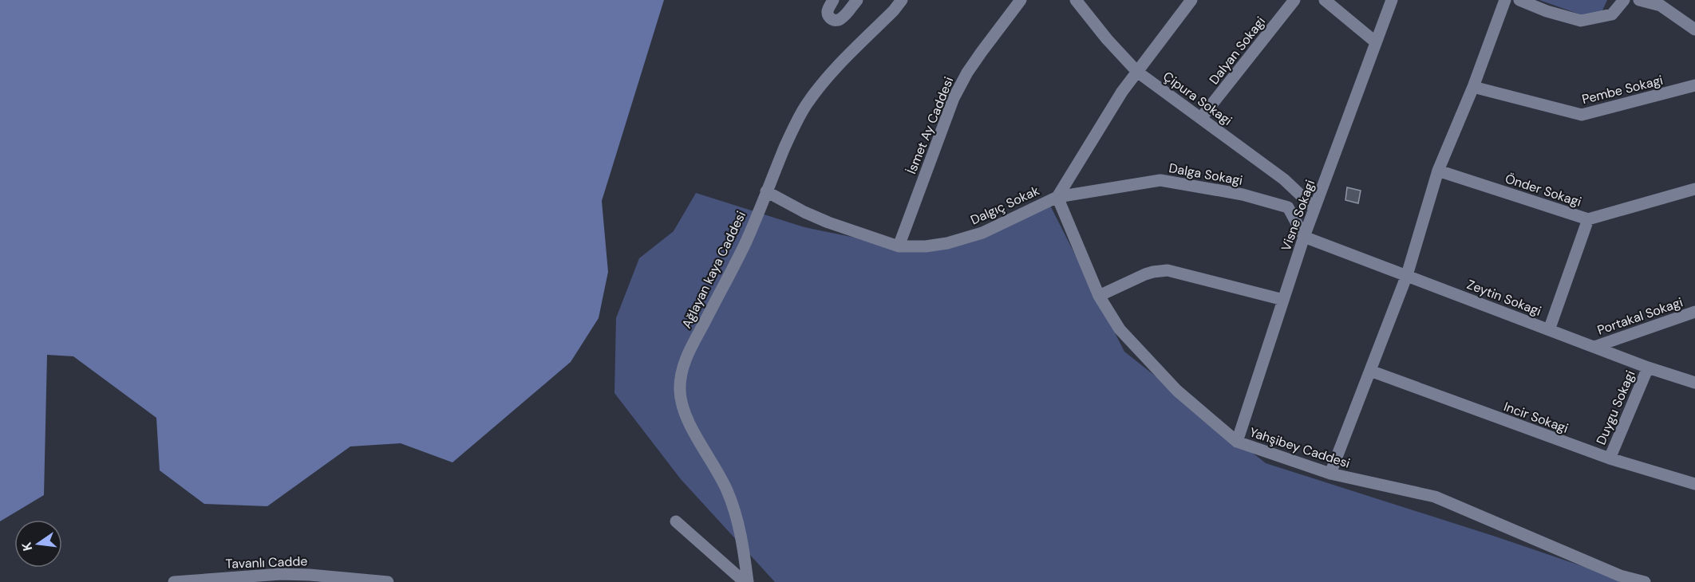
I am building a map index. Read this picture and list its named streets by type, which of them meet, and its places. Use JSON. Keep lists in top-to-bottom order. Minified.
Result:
{"streets":{"street":["Dalyan Sokagi","Pembe Sokagi","Çipura Sokagi","İsmet Ay Caddesi","Dalga Sokagi","Önder Sokagi","Dalgıç Sokak","Visne Sokagi","Ağlayan kaya Caddesi","Zeytin Sokagi","Portakal Sokagi","Duygu Sokagi","Incir Sokagi","Yahşibey Caddesi","Tavanlı Cadde"]},"crossings":[["Dalyan Sokagi","Çipura Sokagi"],["Çipura Sokagi","Dalgıç Sokak"],["Çipura Sokagi","Visne Sokagi"],["İsmet Ay Caddesi","Dalgıç Sokak"],["Dalga Sokagi","Dalgıç Sokak"],["Dalga Sokagi","Visne Sokagi"],["Dalga Sokagi","Zeytin Sokagi"],["Dalga Sokagi","Yahşibey Caddesi"],["Dalgıç Sokak","Ağlayan kaya Caddesi"],["Dalgıç Sokak","Yahşibey Caddesi"],["Visne Sokagi","Zeytin Sokagi"],["Visne Sokagi","Yahşibey Caddesi"],["Zeytin Sokagi","Portakal Sokagi"],["Zeytin Sokagi","Duygu Sokagi"],["Duygu Sokagi","Incir Sokagi"]],"north":"left"}
